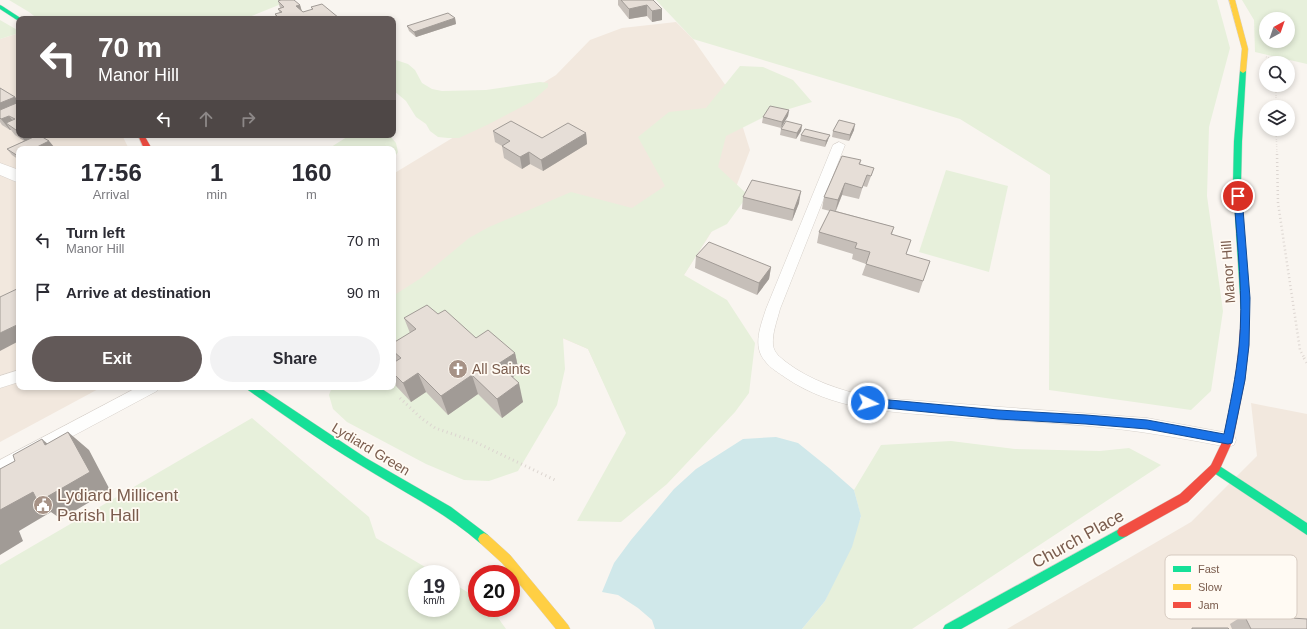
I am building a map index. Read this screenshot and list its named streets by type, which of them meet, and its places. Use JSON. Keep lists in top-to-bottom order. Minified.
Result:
{"streets":{"street":["Manor Hill","Lydiard Green","Church Place"]},"crossings":[["Manor Hill","Church Place"]],"places":{"church":["All Saints"],"public building":["Lydiard Millicent Parish Hall"]},"legend":["Fast","Slow","Jam"],"north":"top right","page":{"turn":["70 m","Manor Hill"],"eta":["17:56","Arrival","1","min","160","m"],"list":[{"name":"Turn left","note":"Manor Hill","value":"70 m"},{"name":"Arrive at destination","value":"90 m"}],"buttons":["Exit","Share"],"speed":"19 km/h","limit":"20"}}
